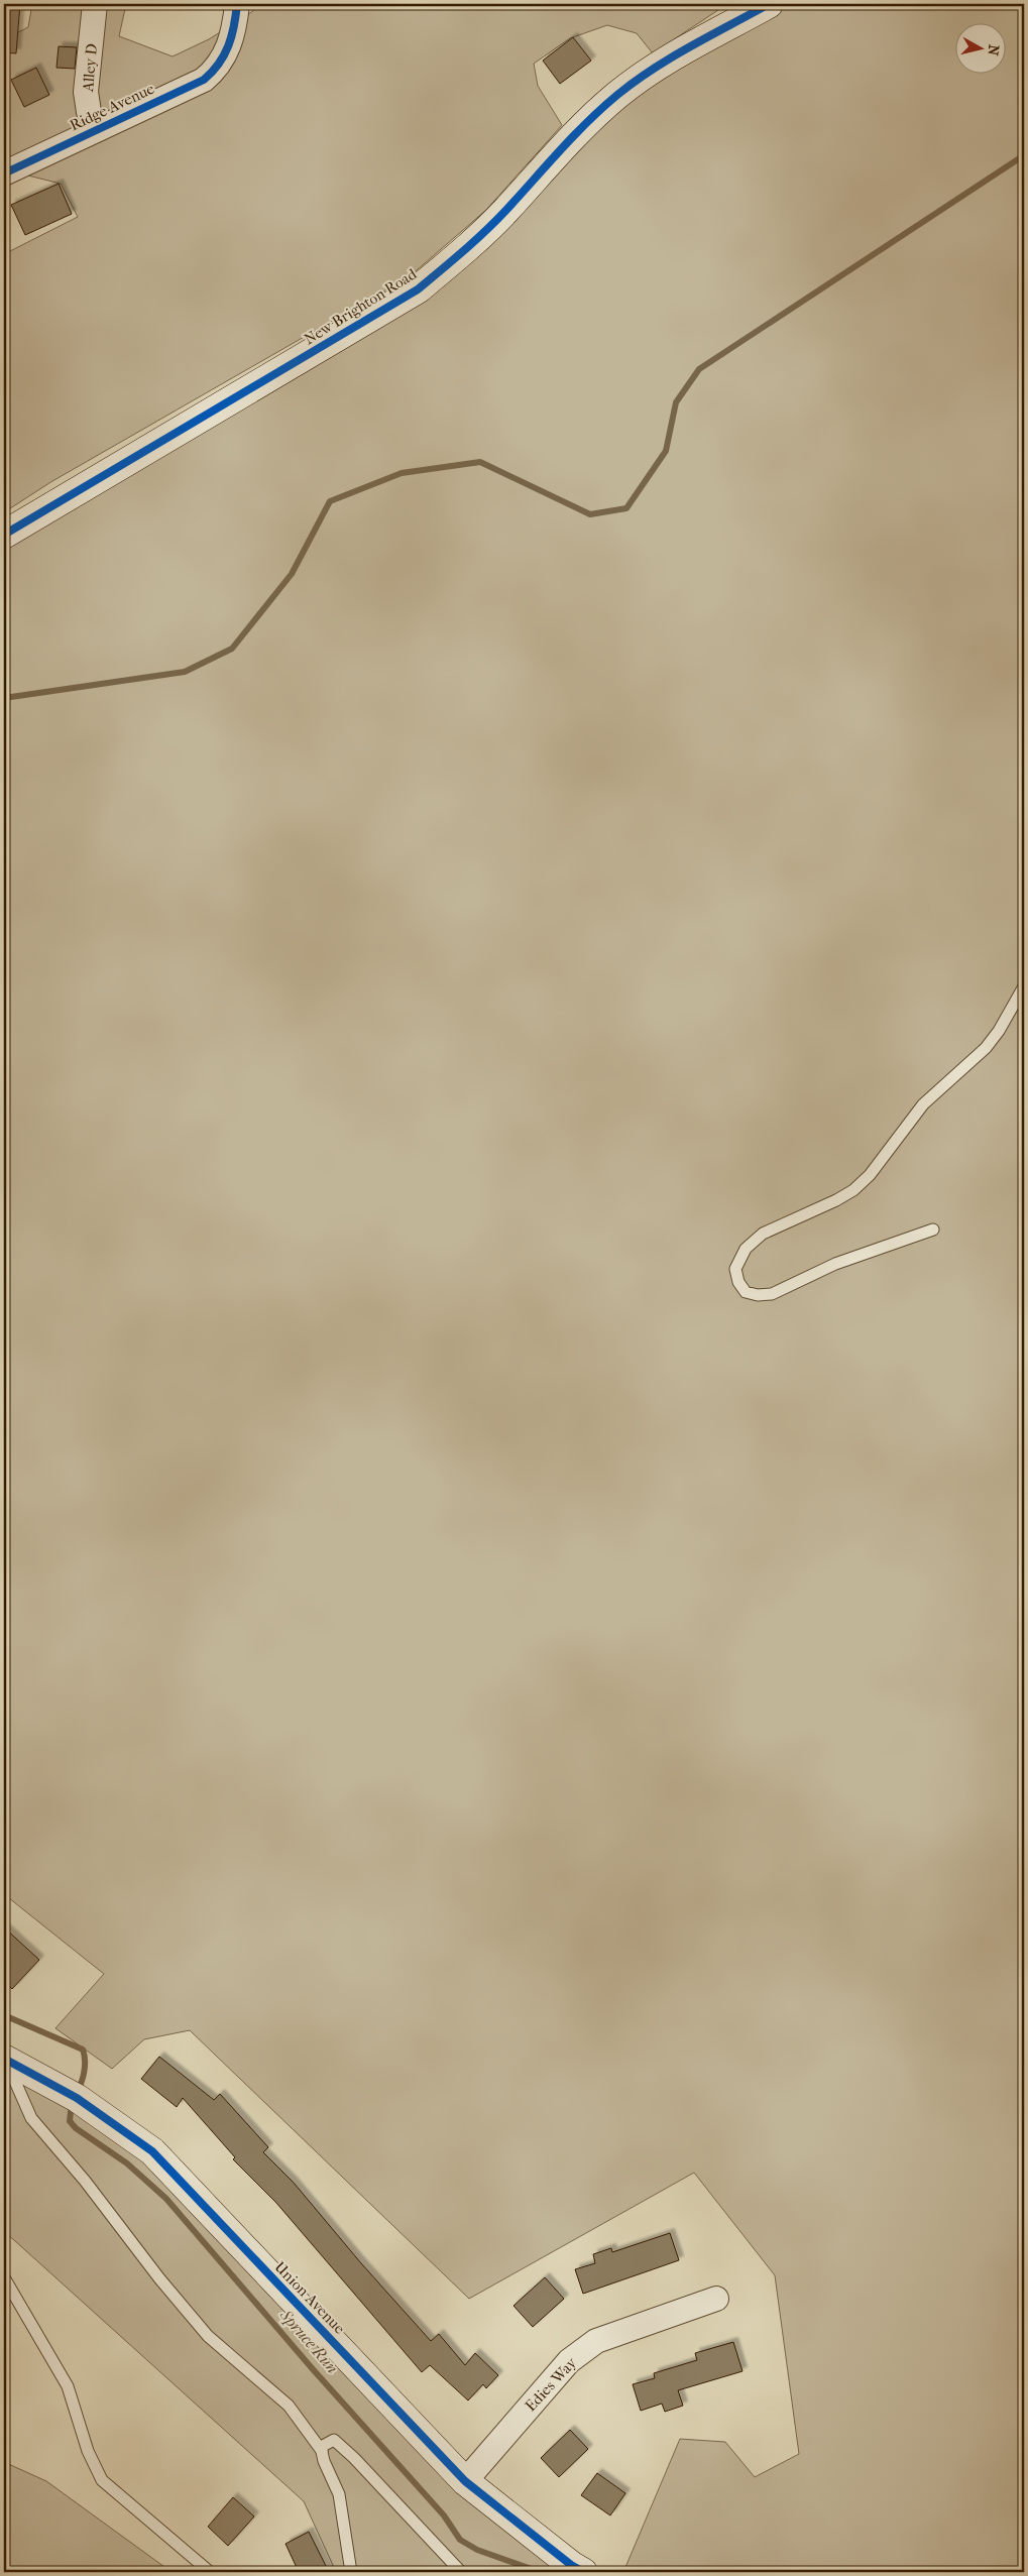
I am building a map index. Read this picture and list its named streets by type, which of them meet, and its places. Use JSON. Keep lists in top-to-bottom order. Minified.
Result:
{"streets":{"street":["Alley D","Ridge Avenue","New Brighton Road","Union Avenue","Edies Way"]},"crossings":[["Alley D","Ridge Avenue"],["Union Avenue","Edies Way"]],"water":["Spruce Run"],"north":"right"}
